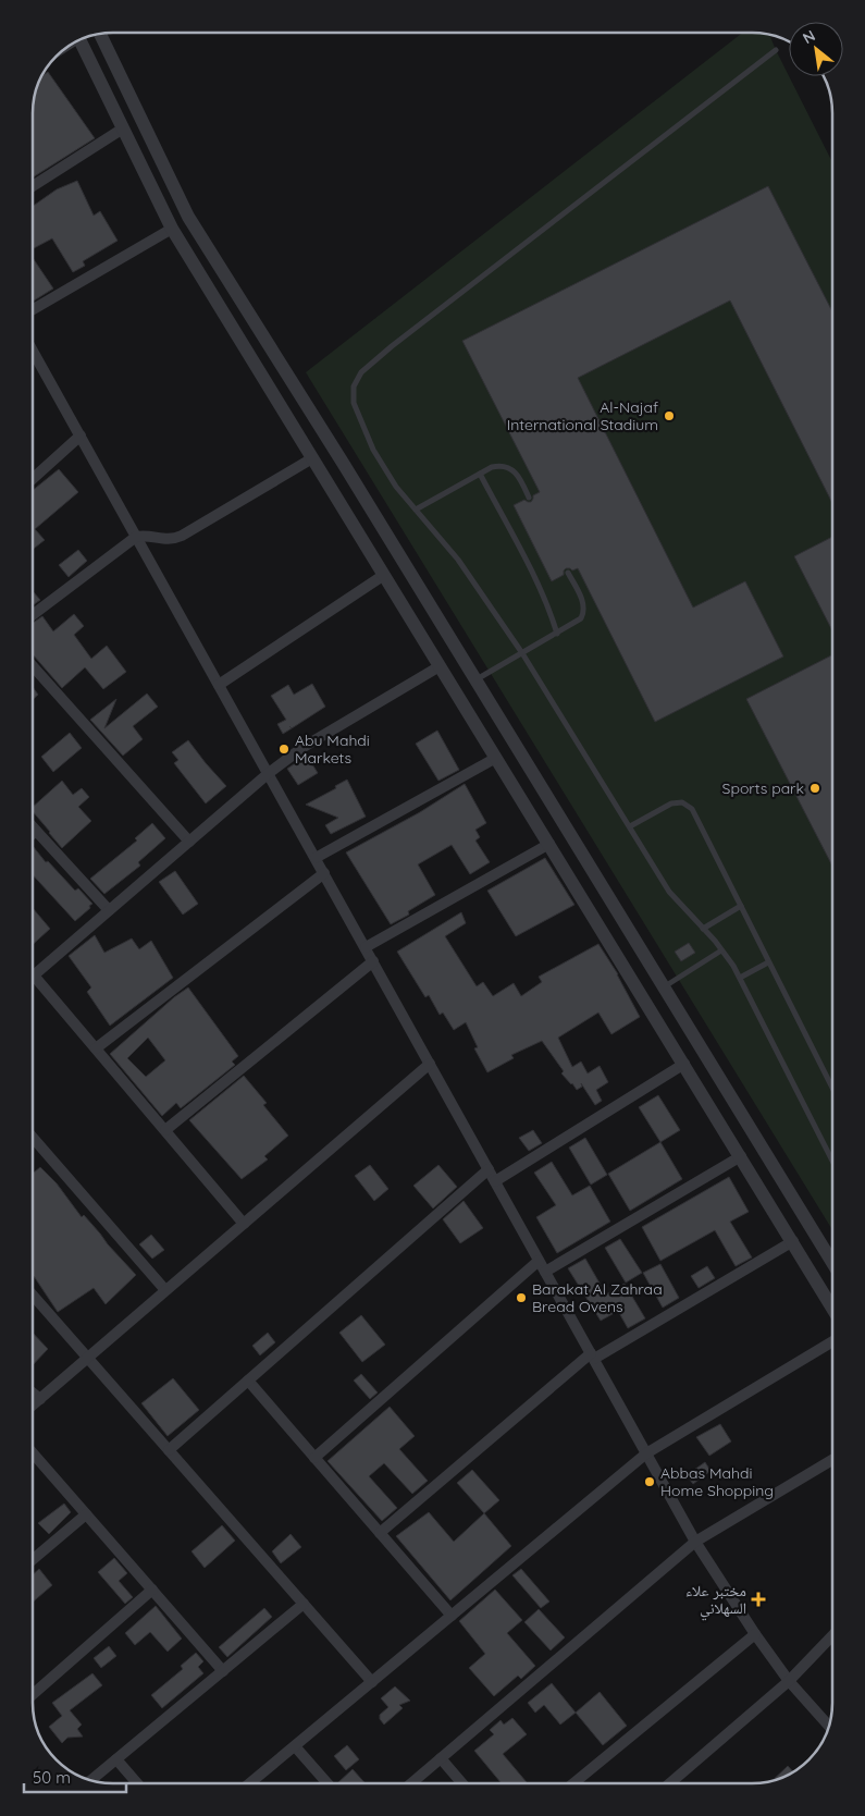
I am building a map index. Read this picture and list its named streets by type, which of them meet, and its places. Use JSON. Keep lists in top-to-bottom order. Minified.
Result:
{"places":{"other":["Al-Najaf International Stadium","Abu Mahdi Markets","Sports park","Barakat Al Zahraa Bread Ovens","Abbas Mahdi Home Shopping"],"health":["مختبر علاء السهلاني"]},"scale_bar":"50 m","north":"top left"}
